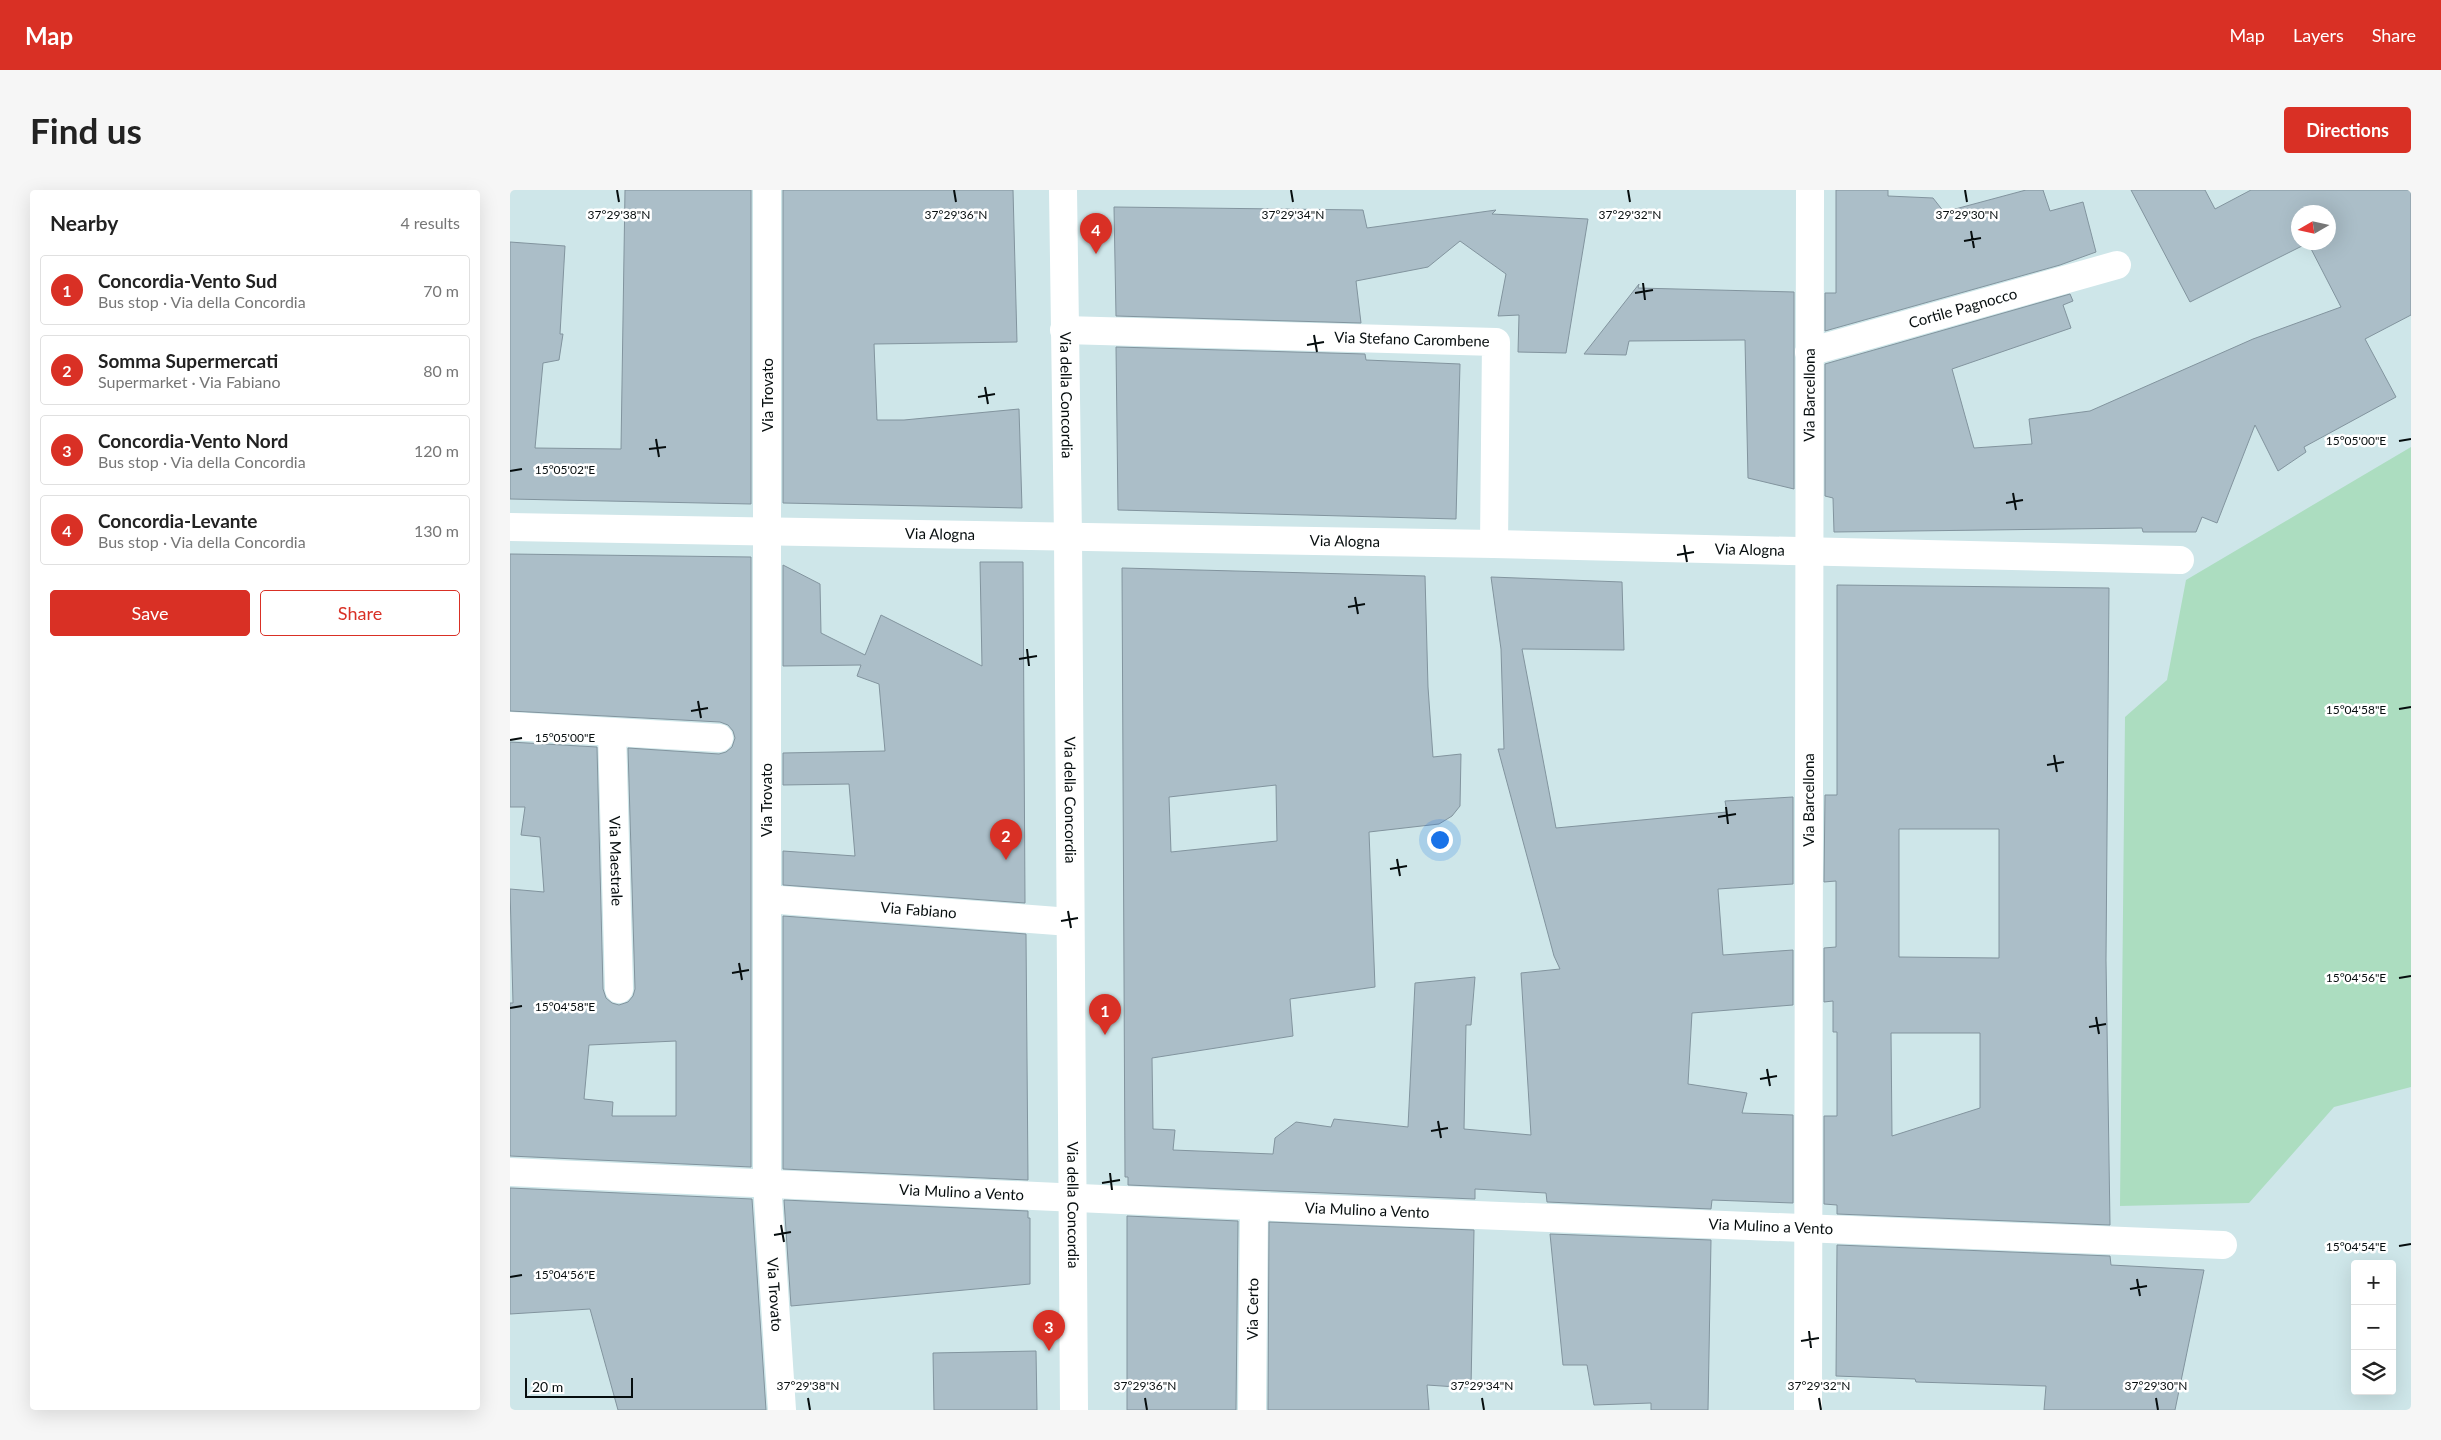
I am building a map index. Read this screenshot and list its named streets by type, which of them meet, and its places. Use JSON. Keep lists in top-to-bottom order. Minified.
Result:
{"streets":{"street":["Cortile Pagnocco","Via Stefano Carombene","Via Trovato","Via della Concordia","Via Barcellona","Via Alogna","Via Maestrale","Via Fabiano","Via Mulino a Vento","Via Certo"]},"crossings":[["Cortile Pagnocco","Via Barcellona"],["Via Stefano Carombene","Via della Concordia"],["Via Stefano Carombene","Via Alogna"],["Via Trovato","Via Alogna"],["Via Trovato","Via Fabiano"],["Via Trovato","Via Mulino a Vento"],["Via della Concordia","Via Alogna"],["Via della Concordia","Via Fabiano"],["Via della Concordia","Via Mulino a Vento"],["Via Barcellona","Via Alogna"],["Via Barcellona","Via Mulino a Vento"],["Via Mulino a Vento","Via Certo"]],"scale_bar":"20 m","north":"left","page":{"header":"Map","nav":["Map","Layers","Share"],"buttons":["Directions",["Save","Share"]],"title":"Find us","heading":["Nearby","4 results"],"pins":["4","2","1","3"],"list":[{"mark":"1","name":"Concordia-Vento Sud","note":"Bus stop · Via della Concordia","value":"70 m"},{"mark":"2","name":"Somma Supermercati","note":"Supermarket · Via Fabiano","value":"80 m"},{"mark":"3","name":"Concordia-Vento Nord","note":"Bus stop · Via della Concordia","value":"120 m"},{"mark":"4","name":"Concordia-Levante","note":"Bus stop · Via della Concordia","value":"130 m"}],"map_buttons":["+","−"],"scale":"20 m"},"coordinates":["37°29'30\"N","37°29'38\"N","37°29'36\"N","37°29'34\"N","37°29'32\"N","15°05'00\"E","15°05'02\"E","15°04'58\"E","15°04'56\"E","15°04'54\"E"]}
